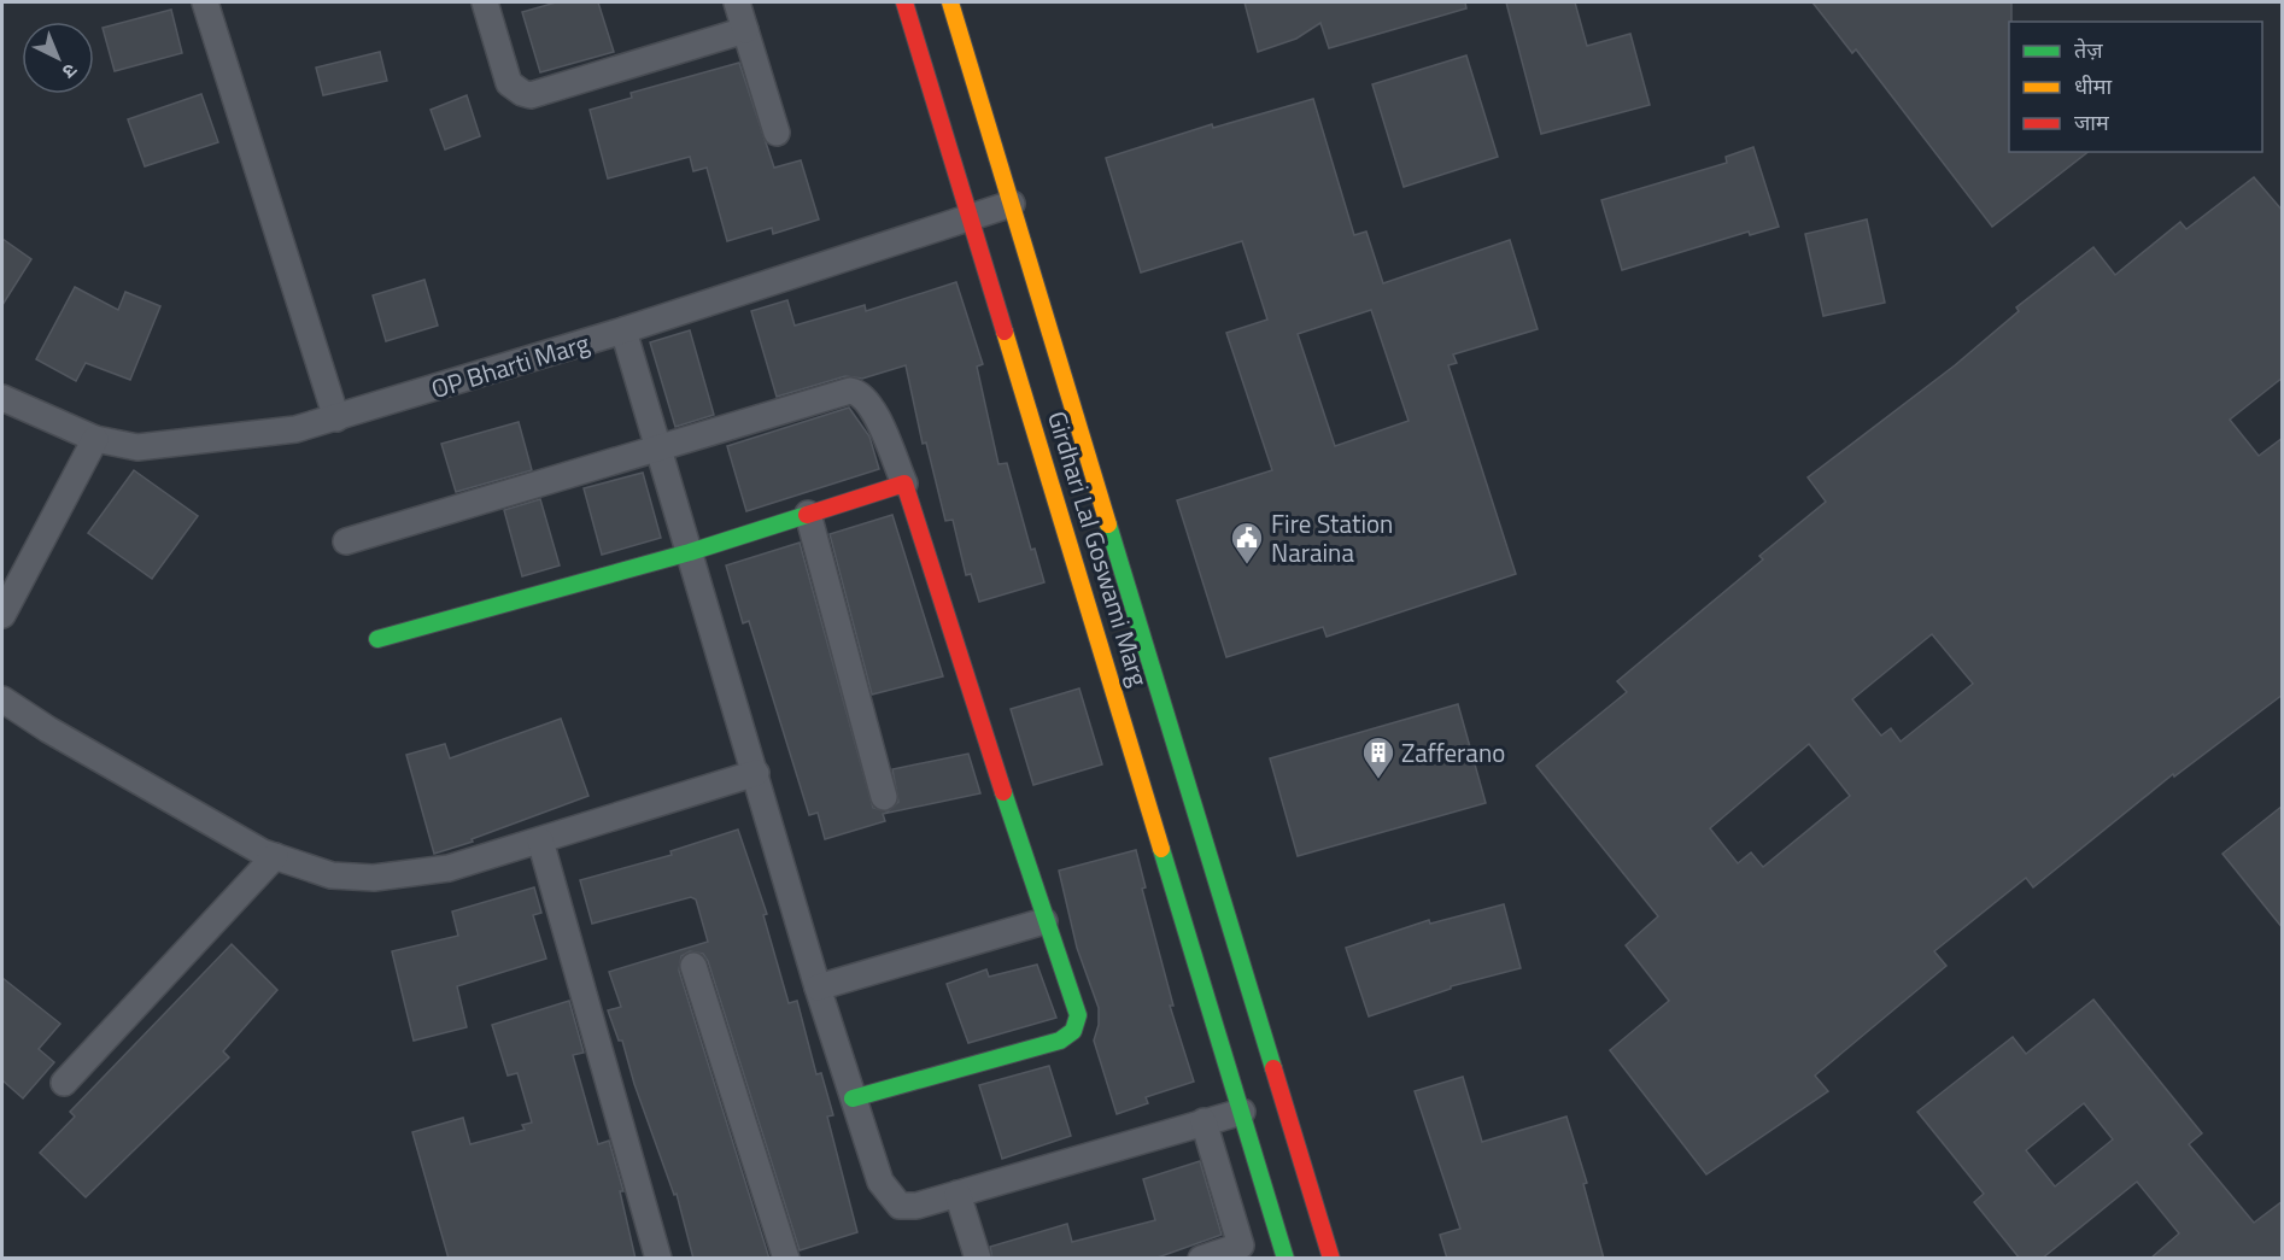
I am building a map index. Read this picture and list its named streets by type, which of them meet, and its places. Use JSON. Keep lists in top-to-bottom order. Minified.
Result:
{"streets":{"main road":["Girdhari Lal Goswami Marg"],"street":["OP Bharti Marg"]},"crossings":[["OP Bharti Marg","Girdhari Lal Goswami Marg"]],"places":{"public building":["Fire Station Naraina"],"building":["Zafferano"]},"legend":["तेज़","धीमा","जाम"],"north":"bottom right"}
